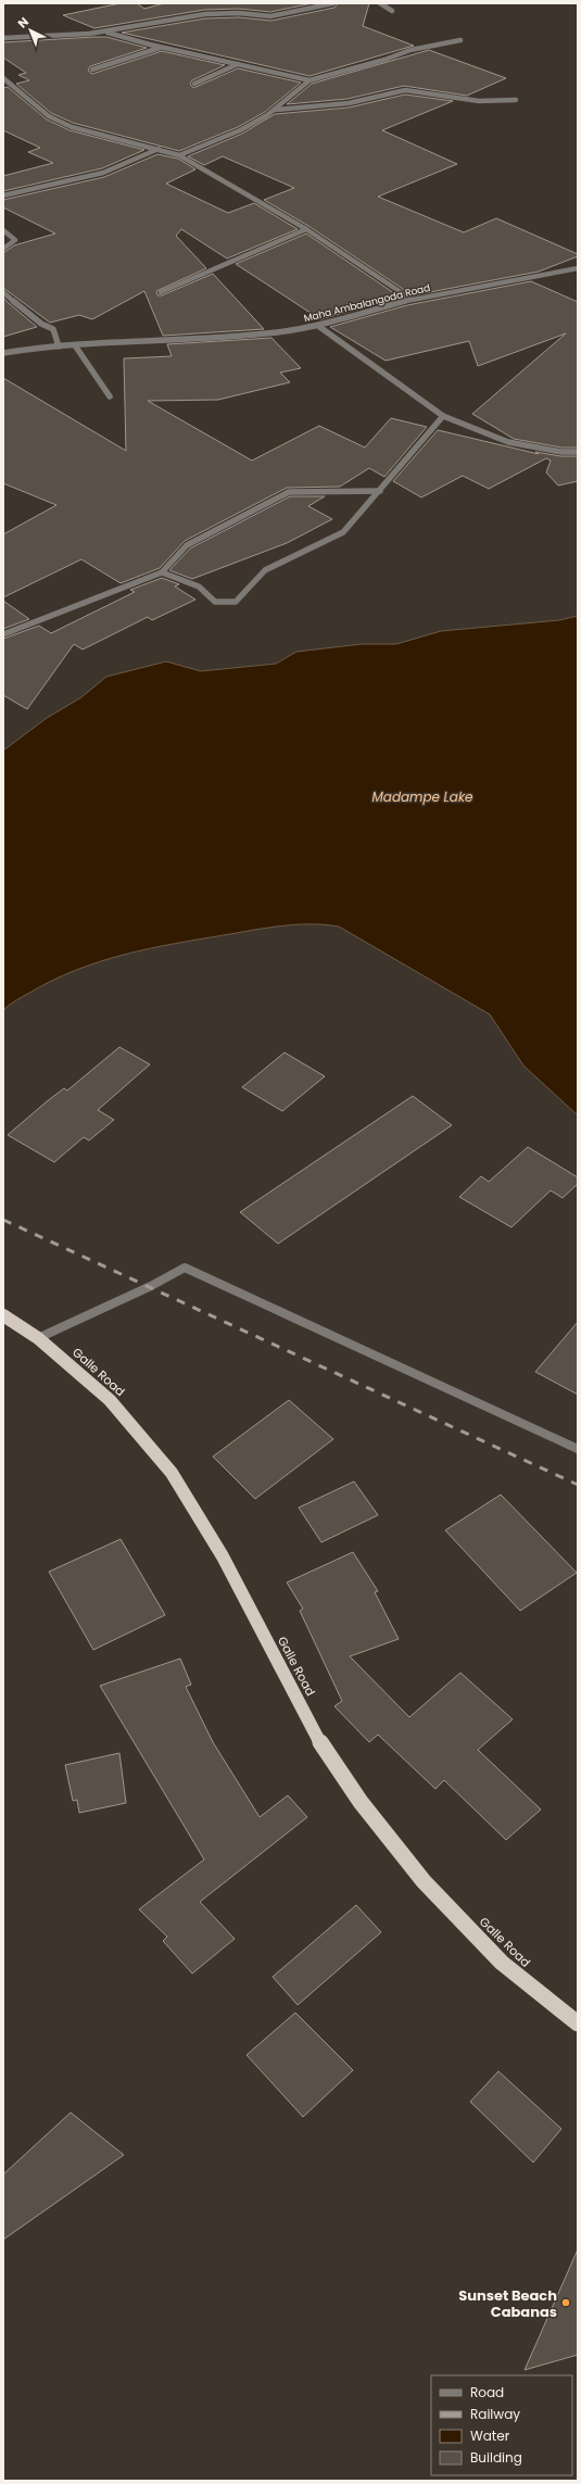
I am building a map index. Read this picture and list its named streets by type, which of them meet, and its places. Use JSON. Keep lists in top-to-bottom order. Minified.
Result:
{"streets":{"highway":["Galle Road"],"street":["Maha Ambalangoda Road"]},"water":["Madampe Lake"],"places":["Sunset Beach Cabanas"],"legend":["Road","Railway","Water","Building"],"north":"top left"}
